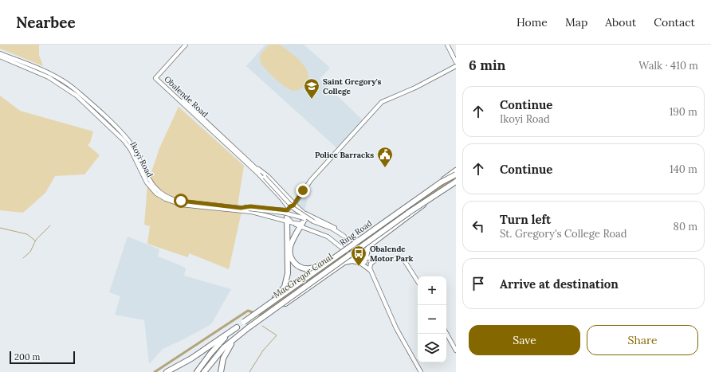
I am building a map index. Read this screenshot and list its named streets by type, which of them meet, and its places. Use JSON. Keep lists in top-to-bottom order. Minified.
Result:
{"streets":{"highway":["Ring Road"],"main road":["Obalende Road","Ikoyi Road"]},"crossings":[["Obalende Road","Ikoyi Road"]],"water":["MacGregor Canal"],"places":{"school or university":["Saint Gregory's College"],"public building":["Police Barracks"],"bus stop":["Obalende Motor Park"]},"scale_bar":"200 m","page":{"header":"Nearbee","nav":["Home","Map","About","Contact"],"heading":["6 min","Walk · 410 m"],"list":[["Continue","Ikoyi Road","190 m"],["Continue","140 m"],["Turn left","St. Gregory's College Road","80 m"],"Arrive at destination"],"map_buttons":["+","−"],"buttons":["Save","Share"],"scale":"200 m"}}
